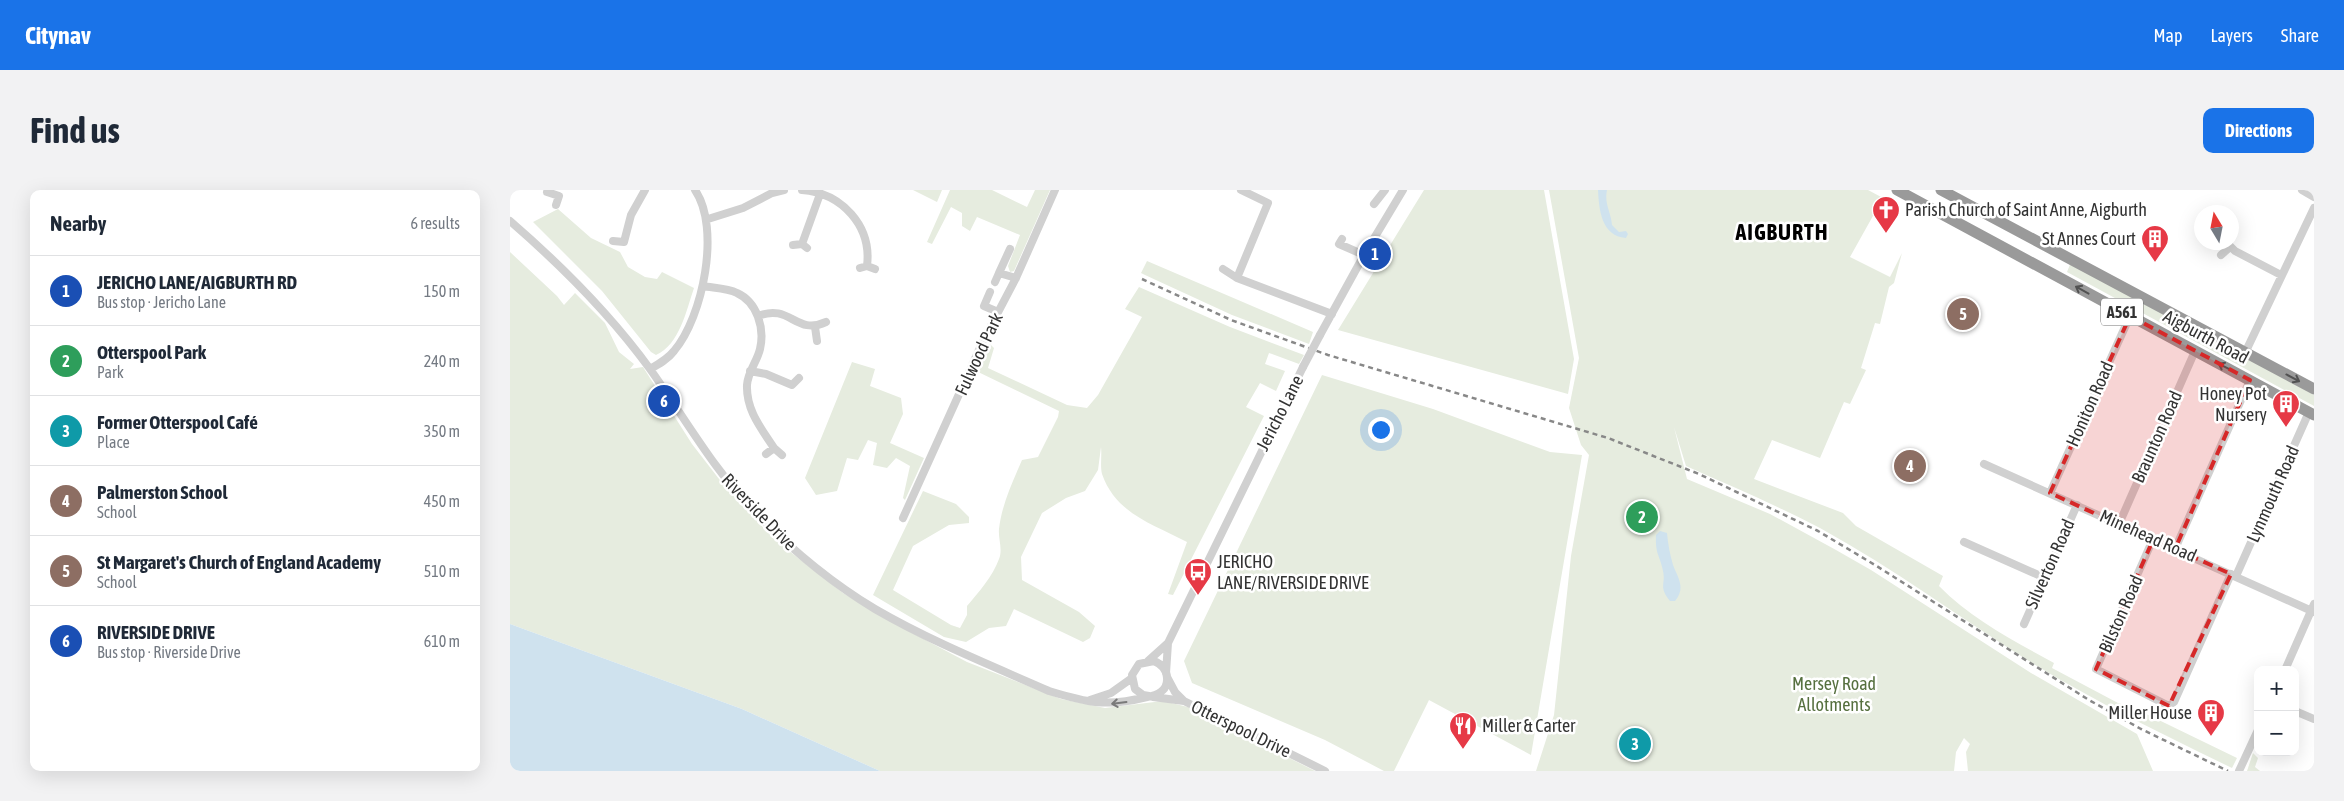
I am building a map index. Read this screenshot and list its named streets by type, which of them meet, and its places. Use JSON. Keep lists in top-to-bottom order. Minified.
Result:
{"streets":{"highway":["A561","Aigburth Road"],"street":["Fulwood Park","Honiton Road","Jericho Lane","Braunton Road","Lynmouth Road","Riverside Drive","Minehead Road","Silverton Road","Bilston Road","Otterspool Drive"]},"crossings":[["Aigburth Road","Honiton Road"],["Aigburth Road","Braunton Road"],["Aigburth Road","Lynmouth Road"],["Honiton Road","Minehead Road"],["Jericho Lane","Riverside Drive"],["Jericho Lane","Otterspool Drive"],["Braunton Road","Minehead Road"],["Lynmouth Road","Minehead Road"],["Lynmouth Road","Bilston Road"],["Riverside Drive","Otterspool Drive"],["Minehead Road","Silverton Road"],["Minehead Road","Bilston Road"]],"districts":["AIGBURTH"],"parks":["Mersey Road Allotments"],"places":{"church":["Parish Church of Saint Anne, Aigburth"],"building":["St Annes Court","Honey Pot Nursery","Miller House"],"bus stop":["JERICHO LANE/RIVERSIDE DRIVE"],"restaurant":["Miller & Carter"]},"north":"top","page":{"header":"Citynav","nav":["Map","Layers","Share"],"buttons":"Directions","title":"Find us","heading":["Nearby","6 results"],"pins":["1","5","6","4","2","3"],"list":[{"mark":"1","name":"JERICHO LANE/AIGBURTH RD","note":"Bus stop · Jericho Lane","value":"150 m"},{"mark":"2","name":"Otterspool Park","note":"Park","value":"240 m"},{"mark":"3","name":"Former Otterspool Café","note":"Place","value":"350 m"},{"mark":"4","name":"Palmerston School","note":"School","value":"450 m"},{"mark":"5","name":"St Margaret's Church of England Academy","note":"School","value":"510 m"},{"mark":"6","name":"RIVERSIDE DRIVE","note":"Bus stop · Riverside Drive","value":"610 m"}],"map_buttons":["+","−"]}}
